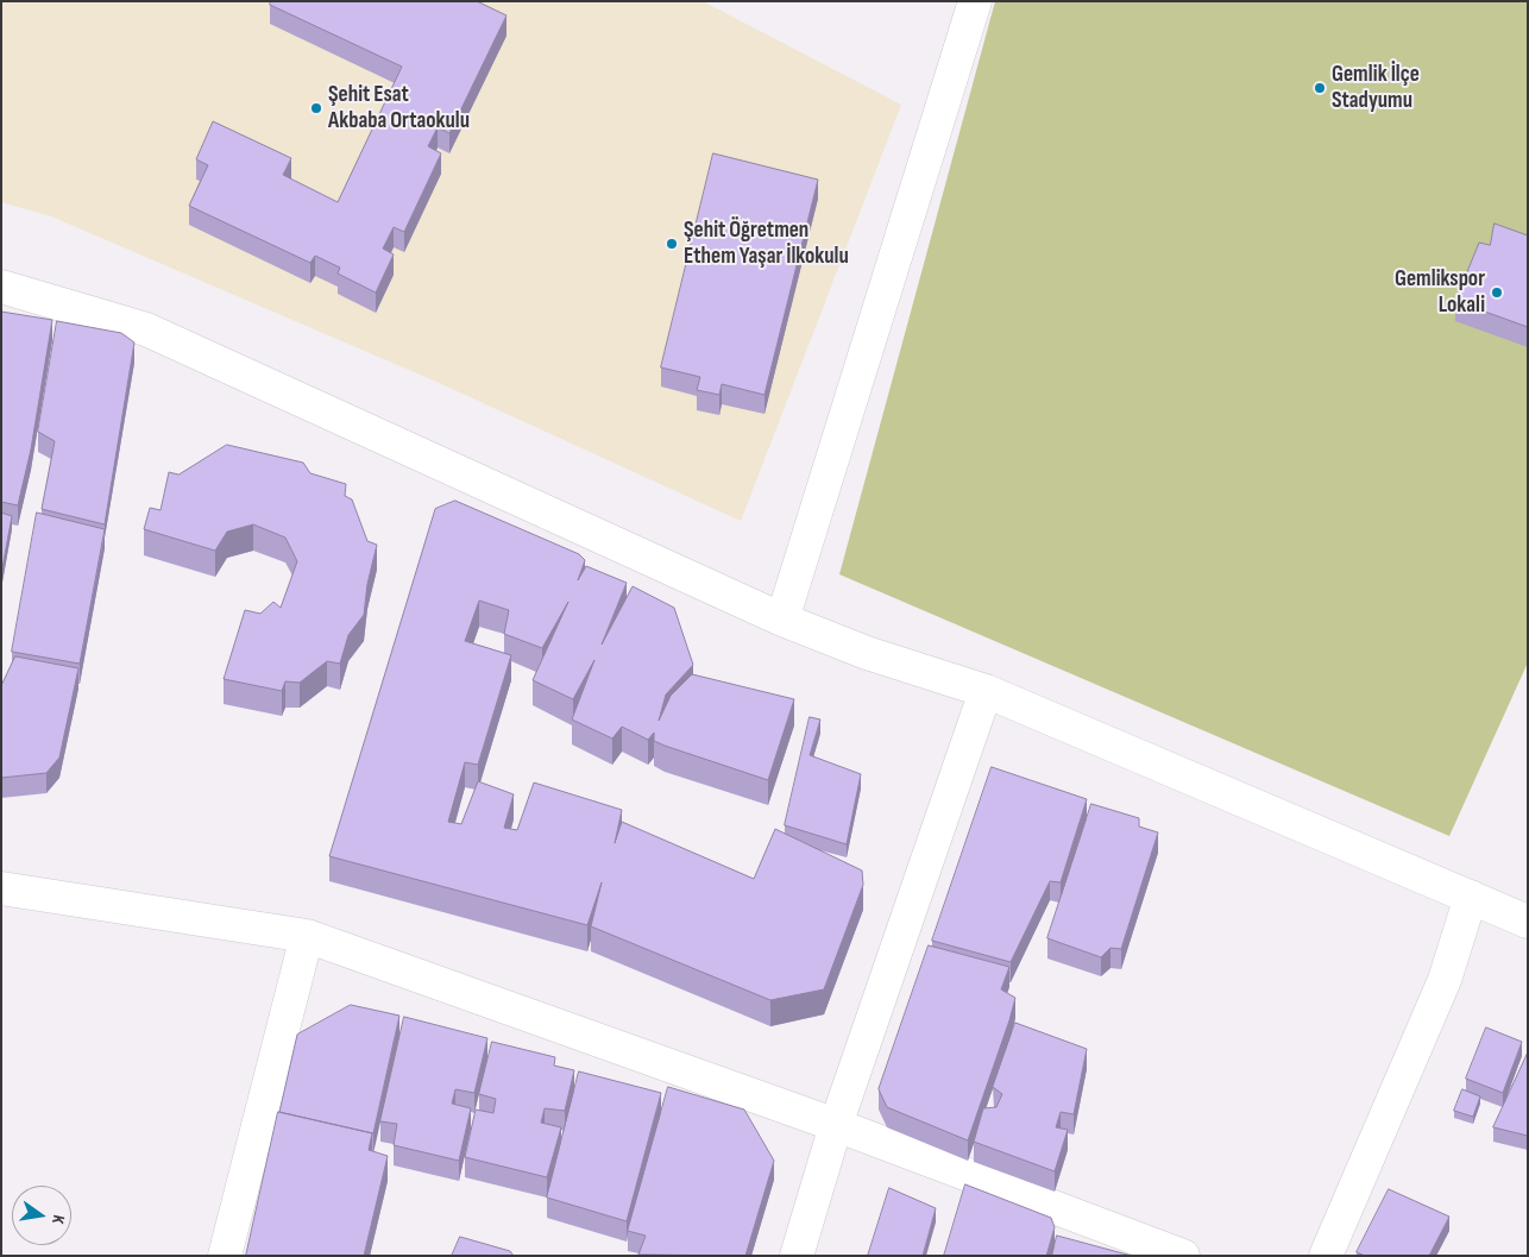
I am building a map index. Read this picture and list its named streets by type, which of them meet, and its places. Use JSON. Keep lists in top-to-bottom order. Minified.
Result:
{"places":["Gemlik İlçe Stadyumu","Şehit Esat Akbaba Ortaokulu","Şehit Öğretmen Ethem Yaşar İlkokulu","Gemlikspor Lokali"],"north":"right"}
